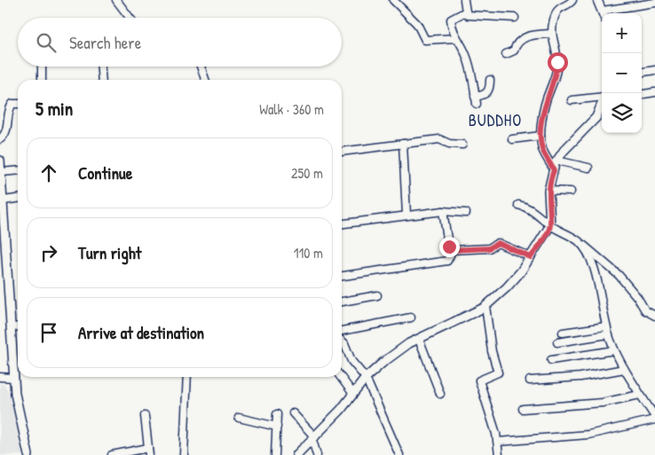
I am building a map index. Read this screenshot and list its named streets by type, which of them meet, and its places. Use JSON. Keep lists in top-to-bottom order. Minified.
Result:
{"districts":["BUDDHO"],"page":{"map_buttons":["+","−"],"search":"Search here","heading":["5 min","Walk · 360 m"],"list":[["Continue","250 m"],["Turn right","110 m"],"Arrive at destination"]}}
